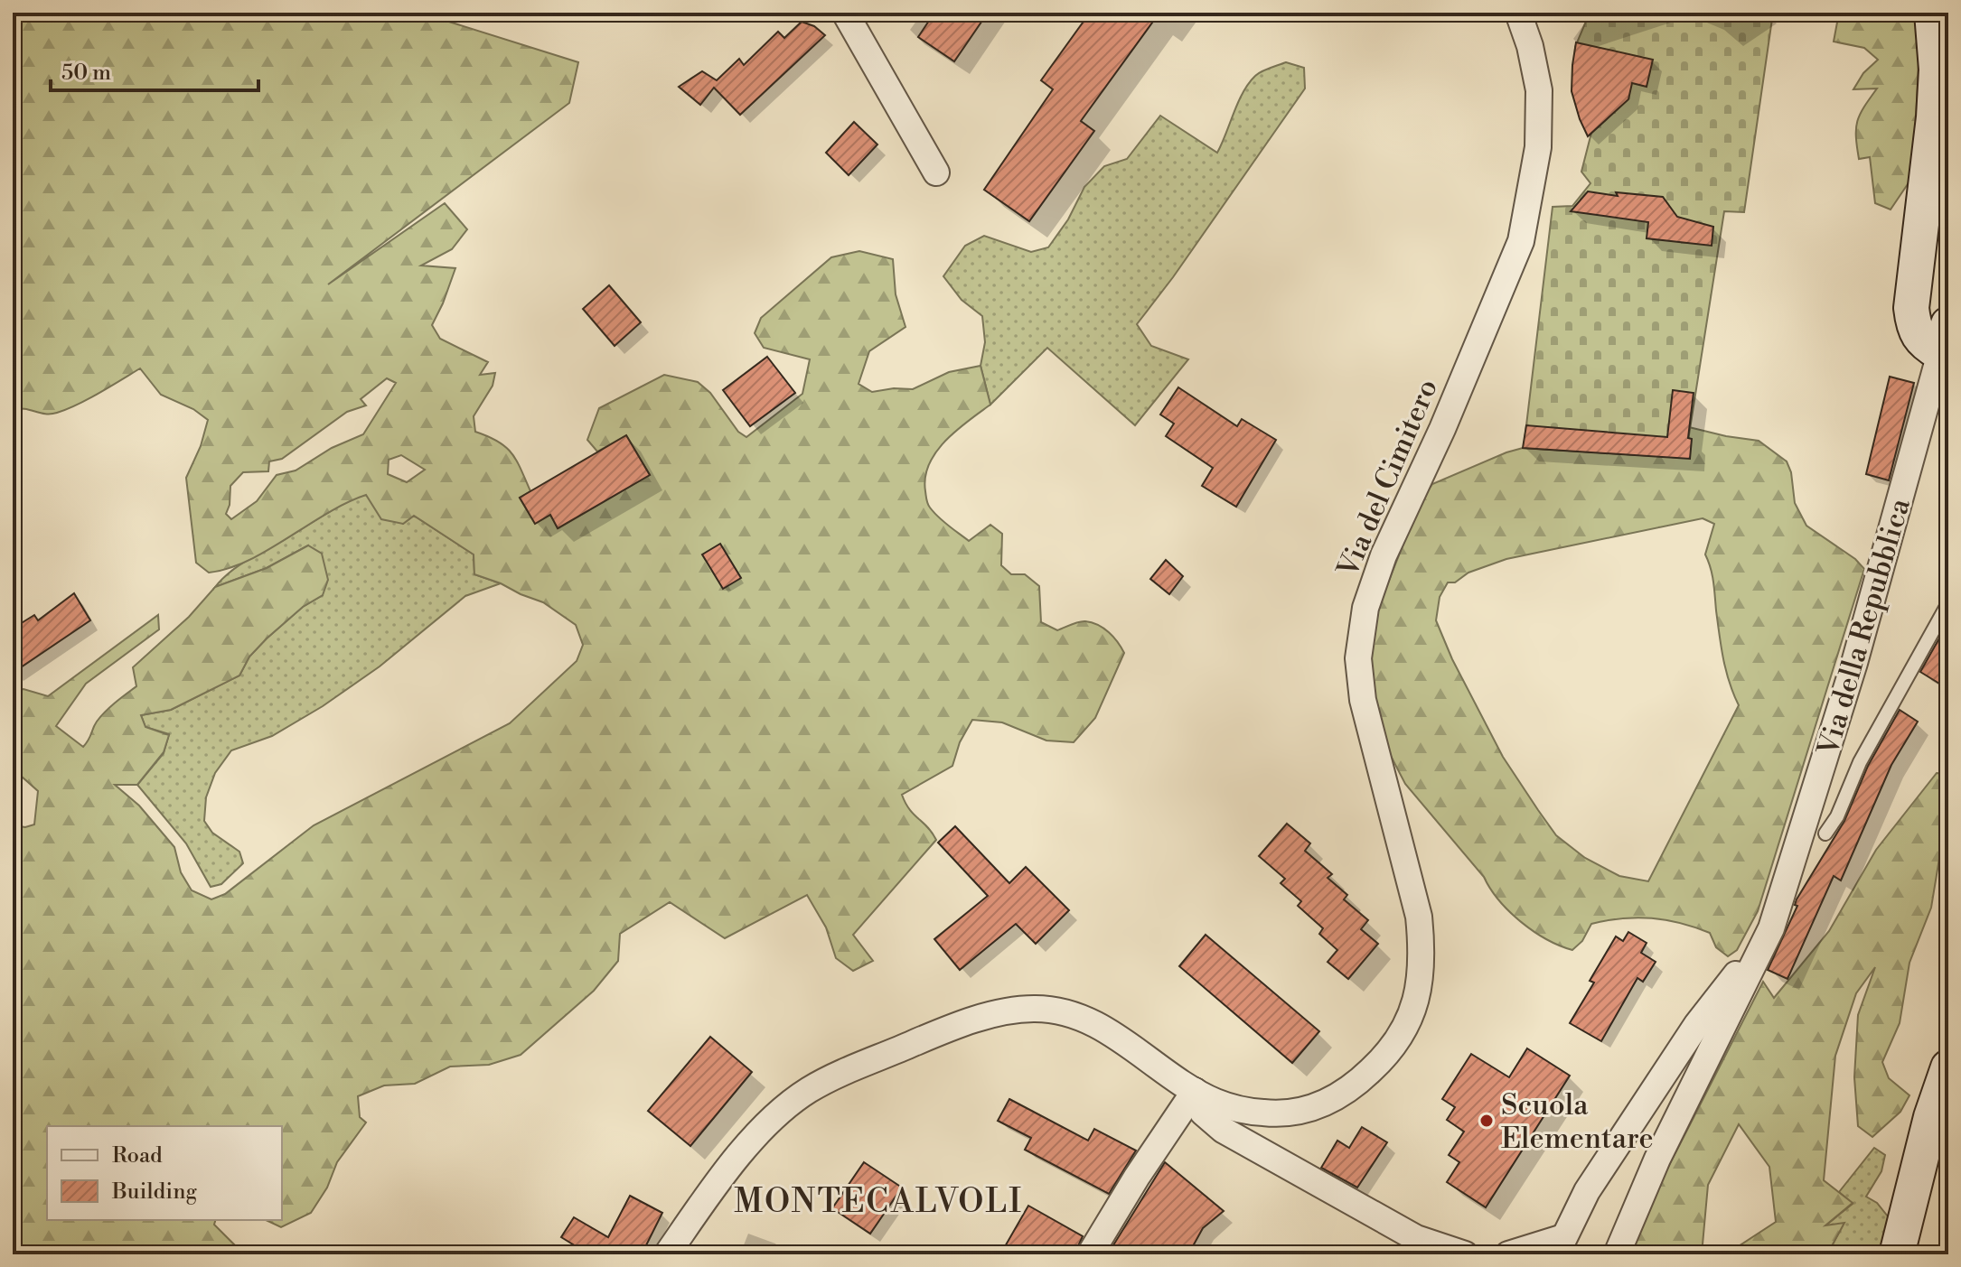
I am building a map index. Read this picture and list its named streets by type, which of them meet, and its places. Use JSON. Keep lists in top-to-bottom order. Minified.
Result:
{"streets":{"street":["Via del Cimitero","Via della Repubblica"]},"districts":["MONTECALVOLI"],"places":["Scuola Elementare"],"legend":["Road","Building"],"scale_bar":"50 m"}
